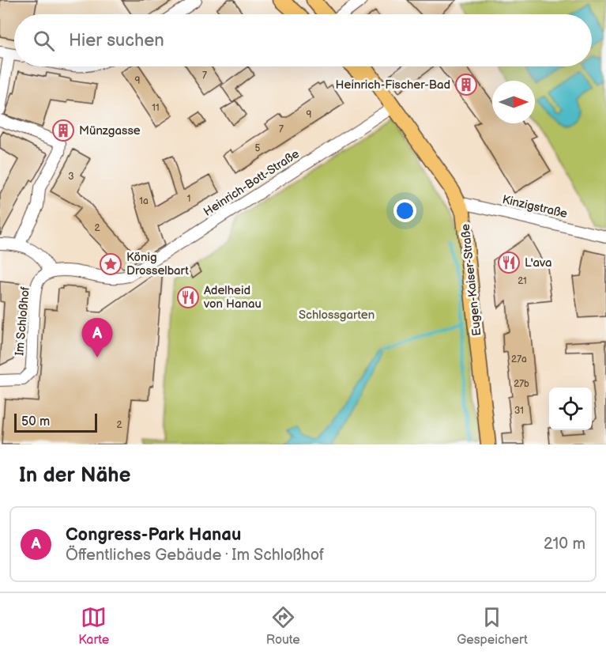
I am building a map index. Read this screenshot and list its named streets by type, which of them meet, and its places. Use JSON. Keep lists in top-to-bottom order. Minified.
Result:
{"streets":{"main road":["Eugen-Kaiser-Straße"],"street":["Heinrich-Bott-Straße","Kinzigstraße","Im Schloßhof"]},"crossings":[["Heinrich-Bott-Straße","Eugen-Kaiser-Straße"],["Heinrich-Bott-Straße","Im Schloßhof"],["Kinzigstraße","Eugen-Kaiser-Straße"]],"parks":["Schlossgarten"],"places":{"building":["Heinrich-Fischer-Bad","Münzgasse"],"restaurant":["L'ava","Adelheid von Hanau"],"place":["König Drosselbart"]},"house_numbers":["7","9","11","9","7","5","3","1","1a","2","21","27a","27b","31","2"],"scale_bar":"50 m","north":"right","page":{"search":"Hier suchen","pins":"A","scale":"50 m","heading":"In der Nähe","list":[{"mark":"A","name":"Congress-Park Hanau","note":"Öffentliches Gebäude · Im Schloßhof","value":"210 m"}],"nav":["Karte","Route","Gespeichert"]}}
